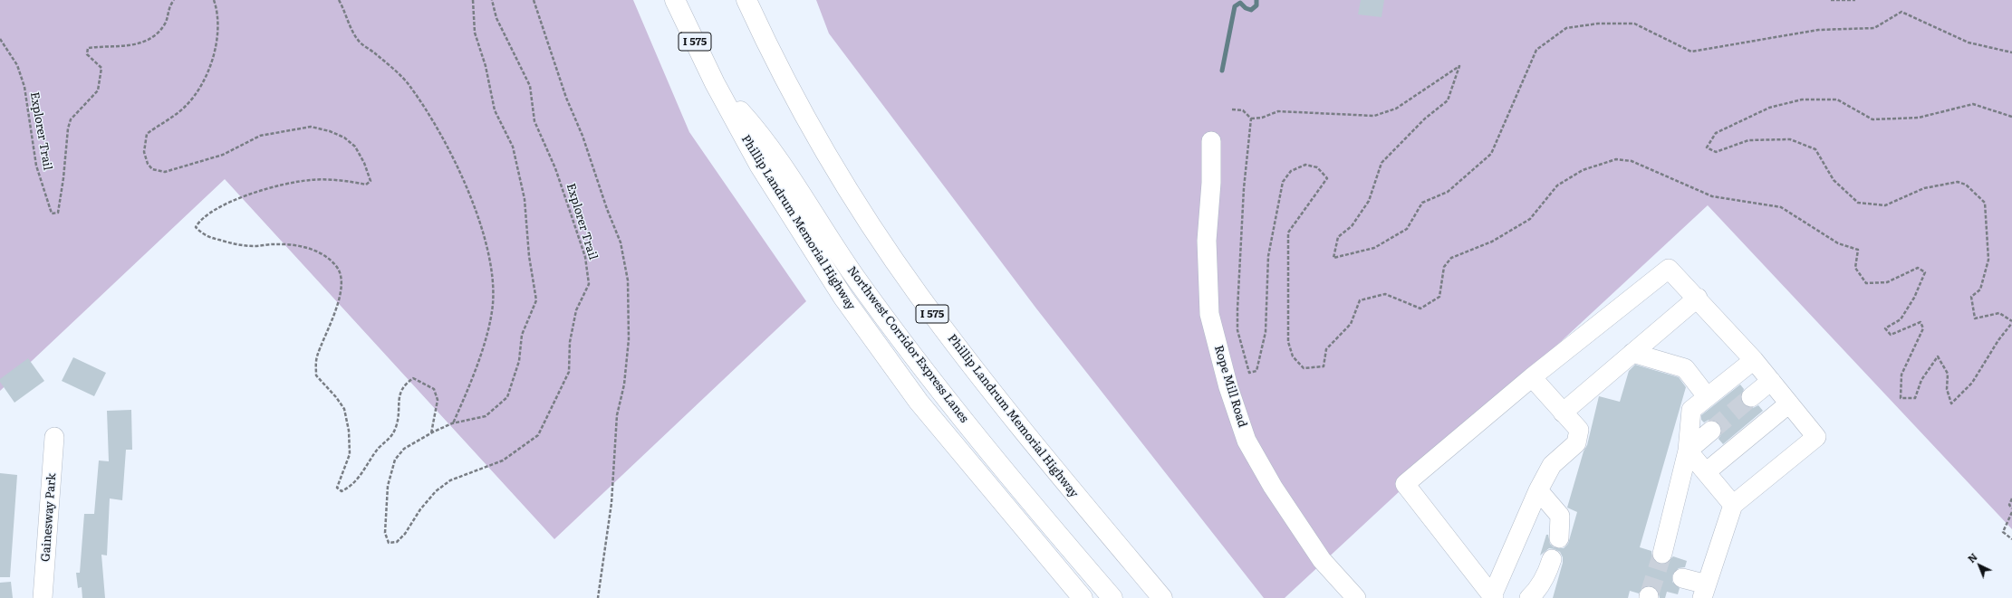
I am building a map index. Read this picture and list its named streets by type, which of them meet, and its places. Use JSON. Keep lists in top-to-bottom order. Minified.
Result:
{"streets":{"highway":["I 575","Phillip Landrum Memorial Highway","Northwest Corridor Express Lanes"],"street":["Rope Mill Road","Gainesway Park"],"path":["Explorer Trail"]},"crossings":[["Phillip Landrum Memorial Highway","Northwest Corridor Express Lanes"]],"north":"top left"}
